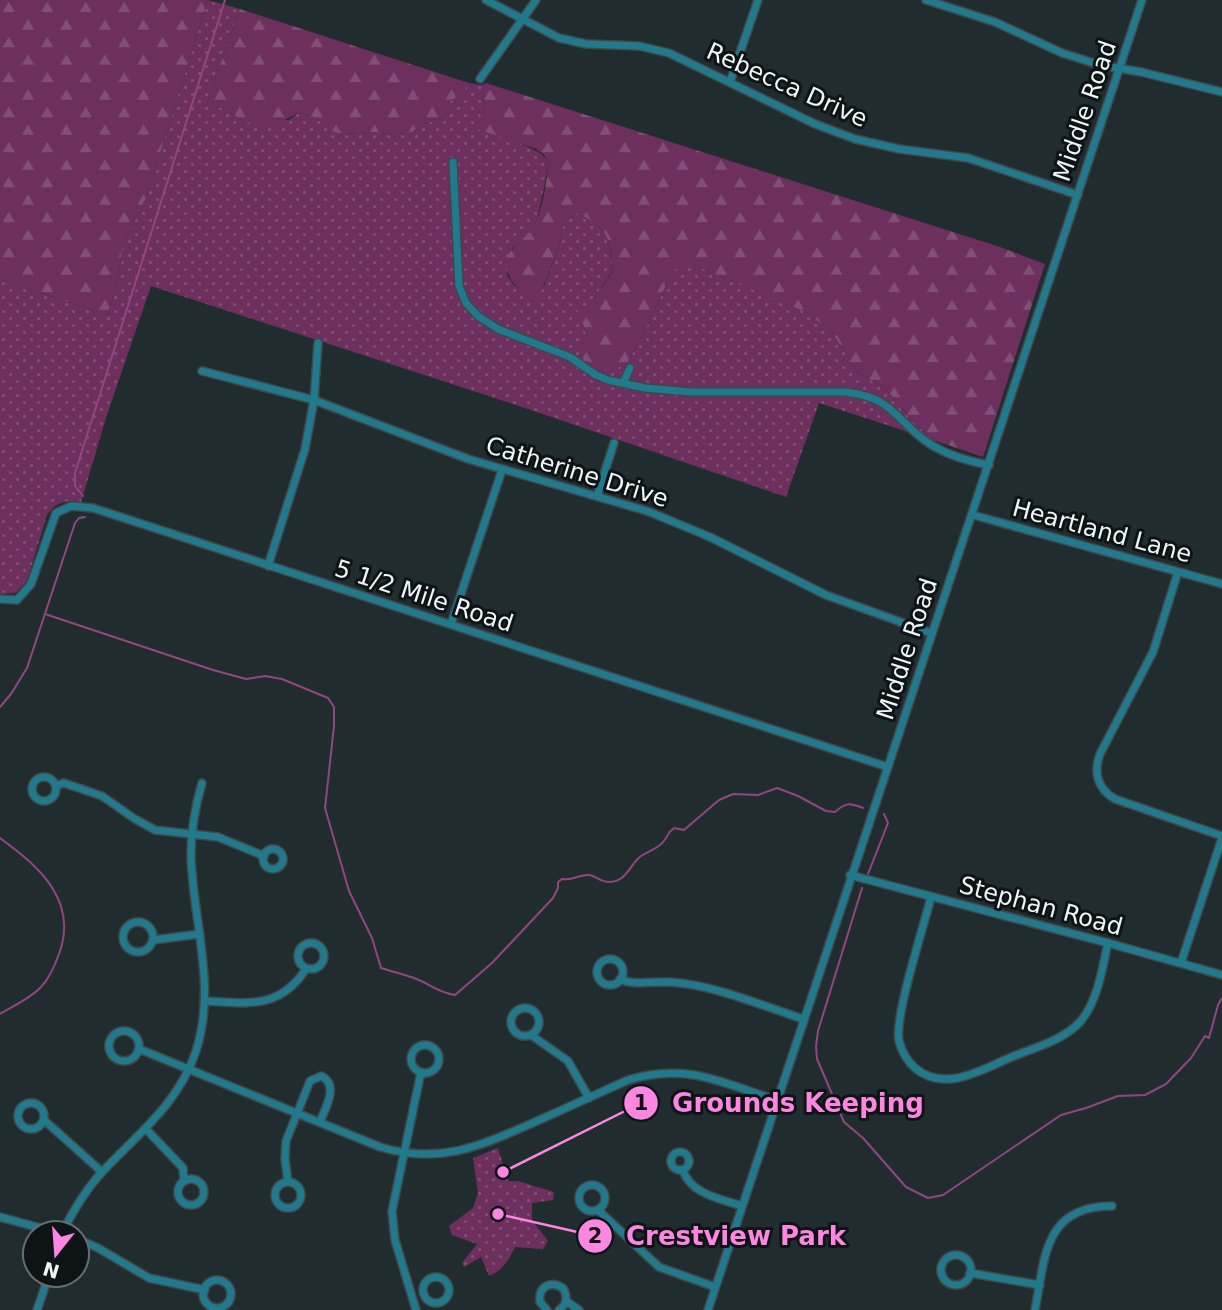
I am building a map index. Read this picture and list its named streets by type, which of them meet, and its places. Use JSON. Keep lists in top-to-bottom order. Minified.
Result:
{"streets":{"street":["Rebecca Drive","Middle Road","Catherine Drive","Heartland Lane","5 1/2 Mile Road","Stephan Road"]},"crossings":[["Rebecca Drive","Middle Road"],["Middle Road","Catherine Drive"],["Middle Road","Heartland Lane"],["Middle Road","5 1/2 Mile Road"],["Middle Road","Stephan Road"]],"places":["Grounds Keeping","Crestview Park"],"north":"bottom"}
